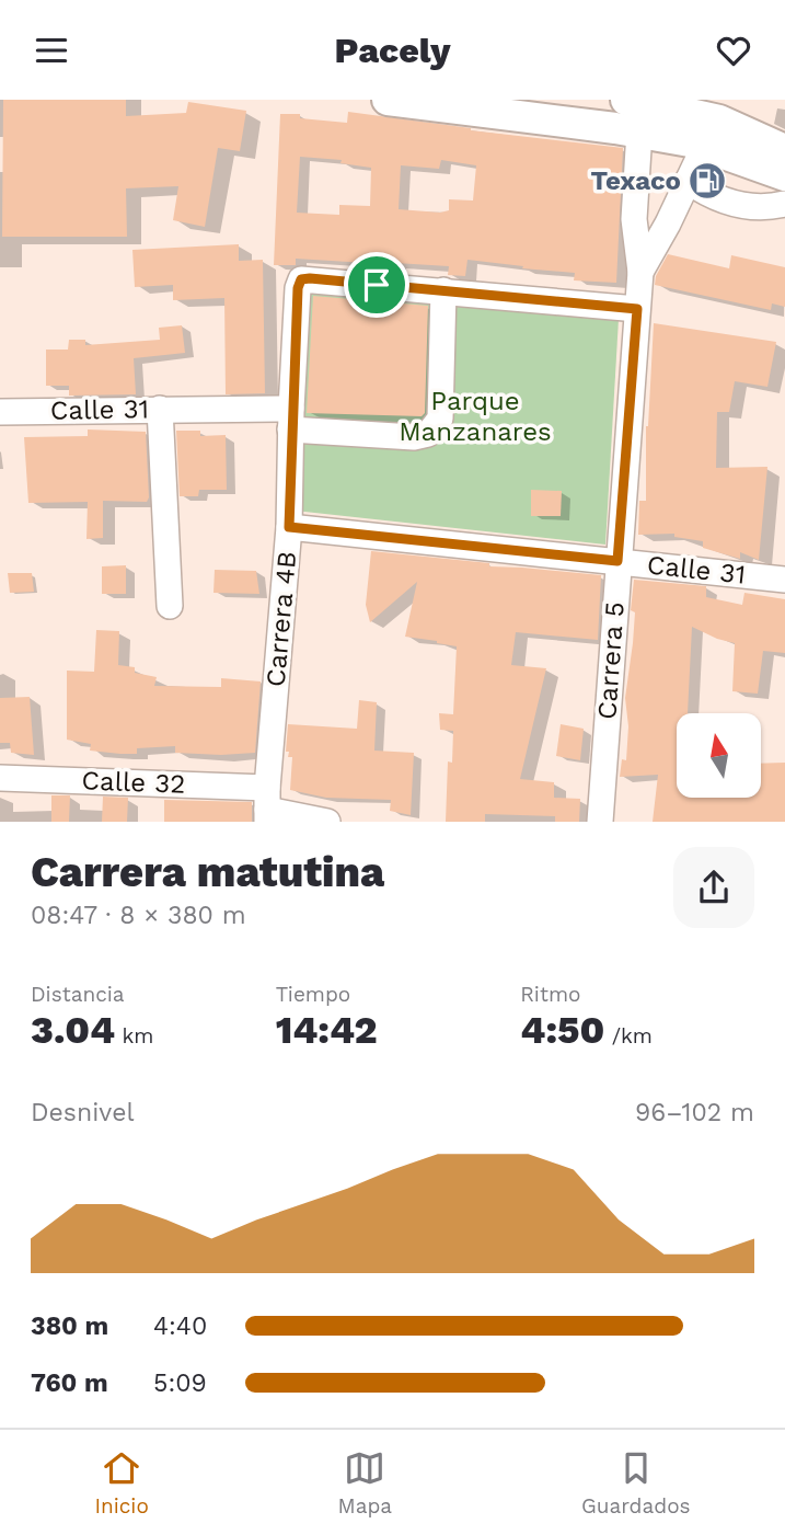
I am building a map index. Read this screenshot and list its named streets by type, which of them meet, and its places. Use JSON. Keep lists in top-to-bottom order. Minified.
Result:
{"streets":{"street":["Calle 31","Carrera 4B","Carrera 5","Calle 32"]},"crossings":[["Calle 31","Carrera 4B"],["Calle 31","Carrera 5"],["Carrera 4B","Calle 32"]],"parks":["Parque Manzanares"],"places":{"fuel station":["Texaco"]},"north":"top","page":{"header":"Pacely","heading":["Carrera matutina","08:47 · 8 × 380 m"],"stats":[["Distancia","3.04 km"],["Tiempo","14:42"],["Ritmo","4:50 /km"]],"chart":["Desnivel","96–102 m"],"list":[{"name":"380 m","note":"4:40"},{"name":"760 m","note":"5:09"}],"tabs":["Inicio","Mapa","Guardados"]}}
